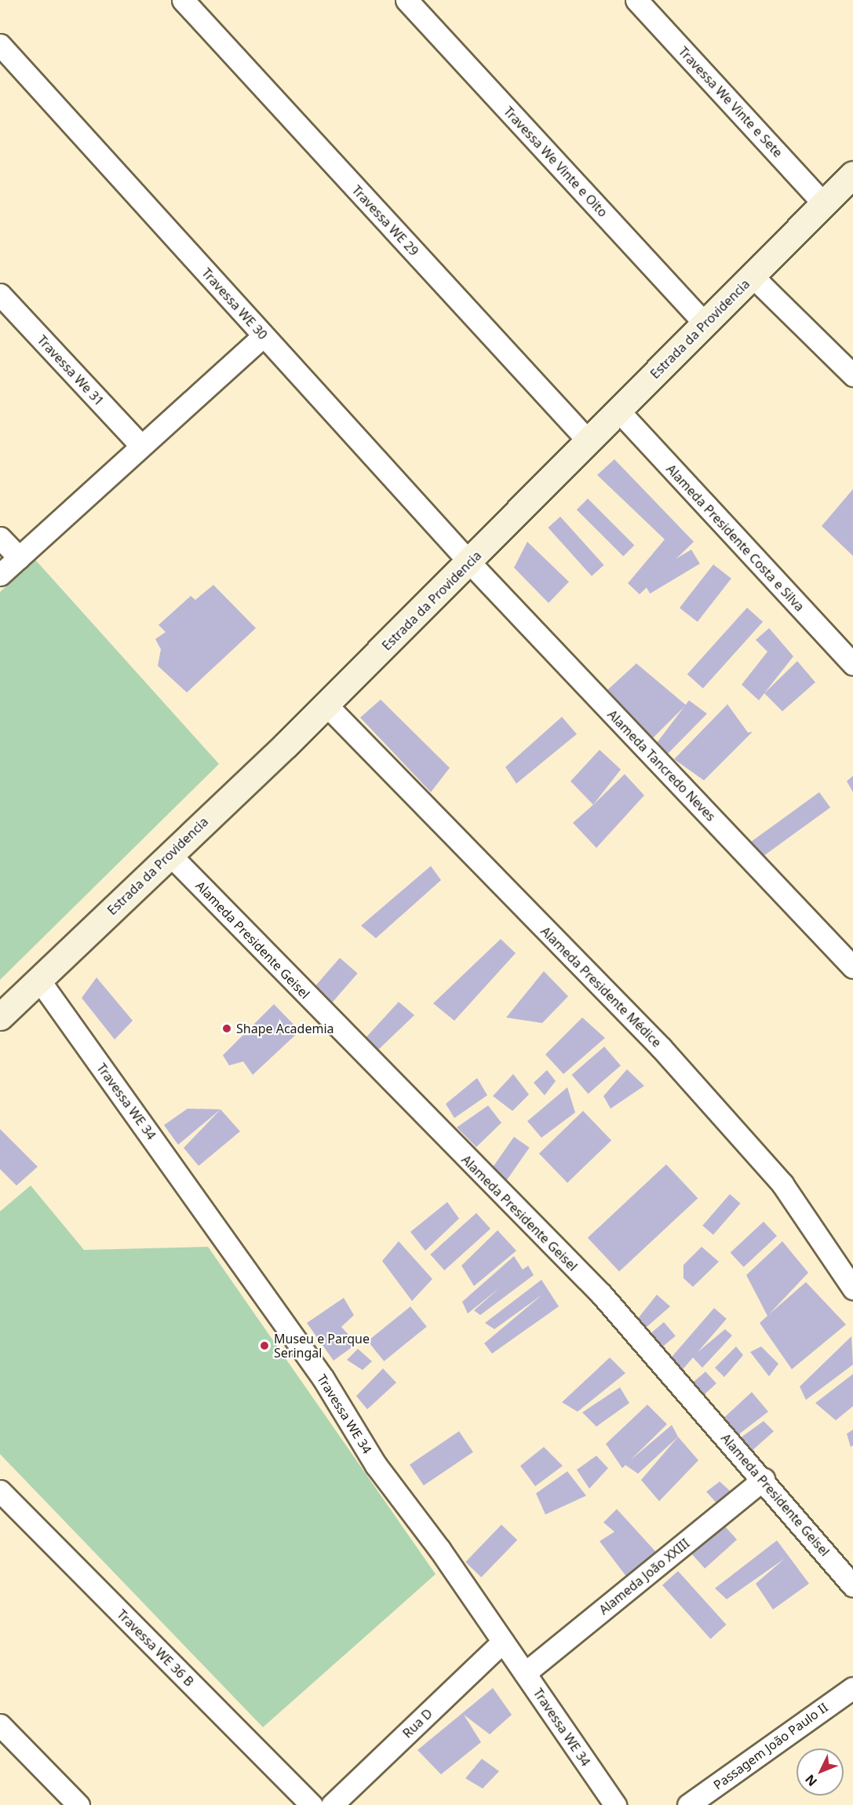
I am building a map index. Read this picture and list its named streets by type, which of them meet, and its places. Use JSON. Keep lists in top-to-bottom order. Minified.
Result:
{"streets":{"main road":["Estrada da Providencia"],"street":["Travessa We Vinte e Sete","Travessa We Vinte e Oito","Travessa WE 29","Travessa WE 30","Travessa We 31","Alameda Presidente Costa e Silva","Alameda Tancredo Neves","Alameda Presidente Geisel","Alameda Presidente Médice","Travessa WE 34","Alameda João XXIII","Travessa WE 36 B","Rua D","Passagem João Paulo II"]},"crossings":[["Travessa We Vinte e Sete","Estrada da Providencia"],["Travessa We Vinte e Oito","Estrada da Providencia"],["Travessa WE 29","Estrada da Providencia"],["Travessa WE 30","Estrada da Providencia"],["Travessa WE 30","Alameda Tancredo Neves"],["Estrada da Providencia","Alameda Presidente Costa e Silva"],["Estrada da Providencia","Alameda Tancredo Neves"],["Estrada da Providencia","Alameda Presidente Geisel"],["Estrada da Providencia","Alameda Presidente Médice"],["Estrada da Providencia","Travessa WE 34"],["Alameda Presidente Geisel","Alameda João XXIII"],["Travessa WE 34","Alameda João XXIII"],["Travessa WE 34","Rua D"]],"places":["Shape Academia","Museu e Parque Seringal"],"north":"bottom left"}
